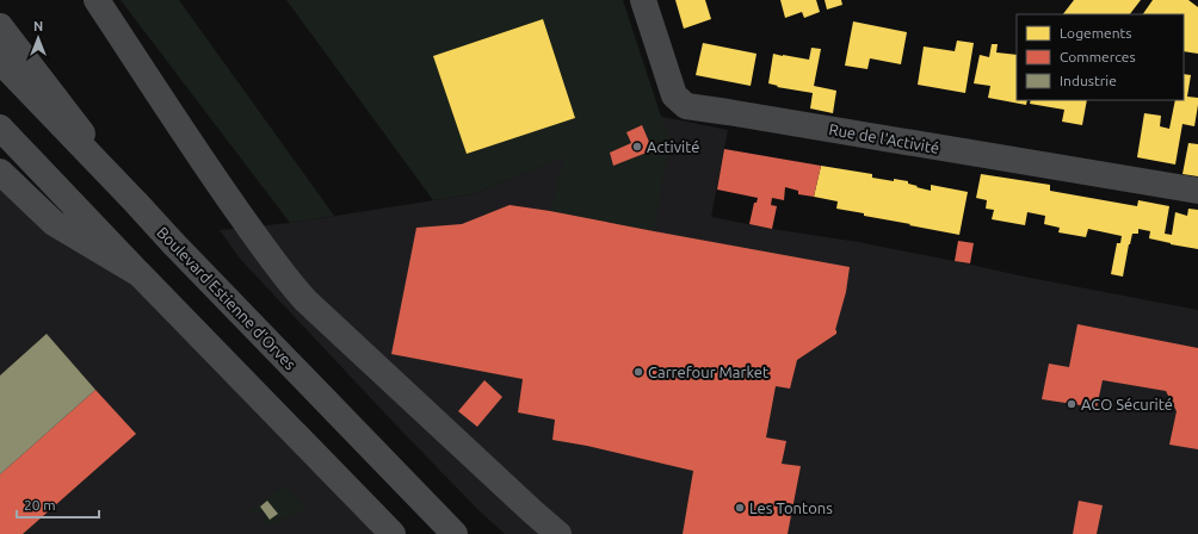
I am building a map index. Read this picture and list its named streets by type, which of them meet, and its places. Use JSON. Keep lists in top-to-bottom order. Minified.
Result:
{"streets":{"highway":["Boulevard Estienne d'Orves"],"street":["Rue de l'Activité"]},"places":["Activité","Carrefour Market","ACO Sécurité","Les Tontons"],"legend":["Logements","Commerces","Industrie"],"scale_bar":"20 m","north":"top"}
